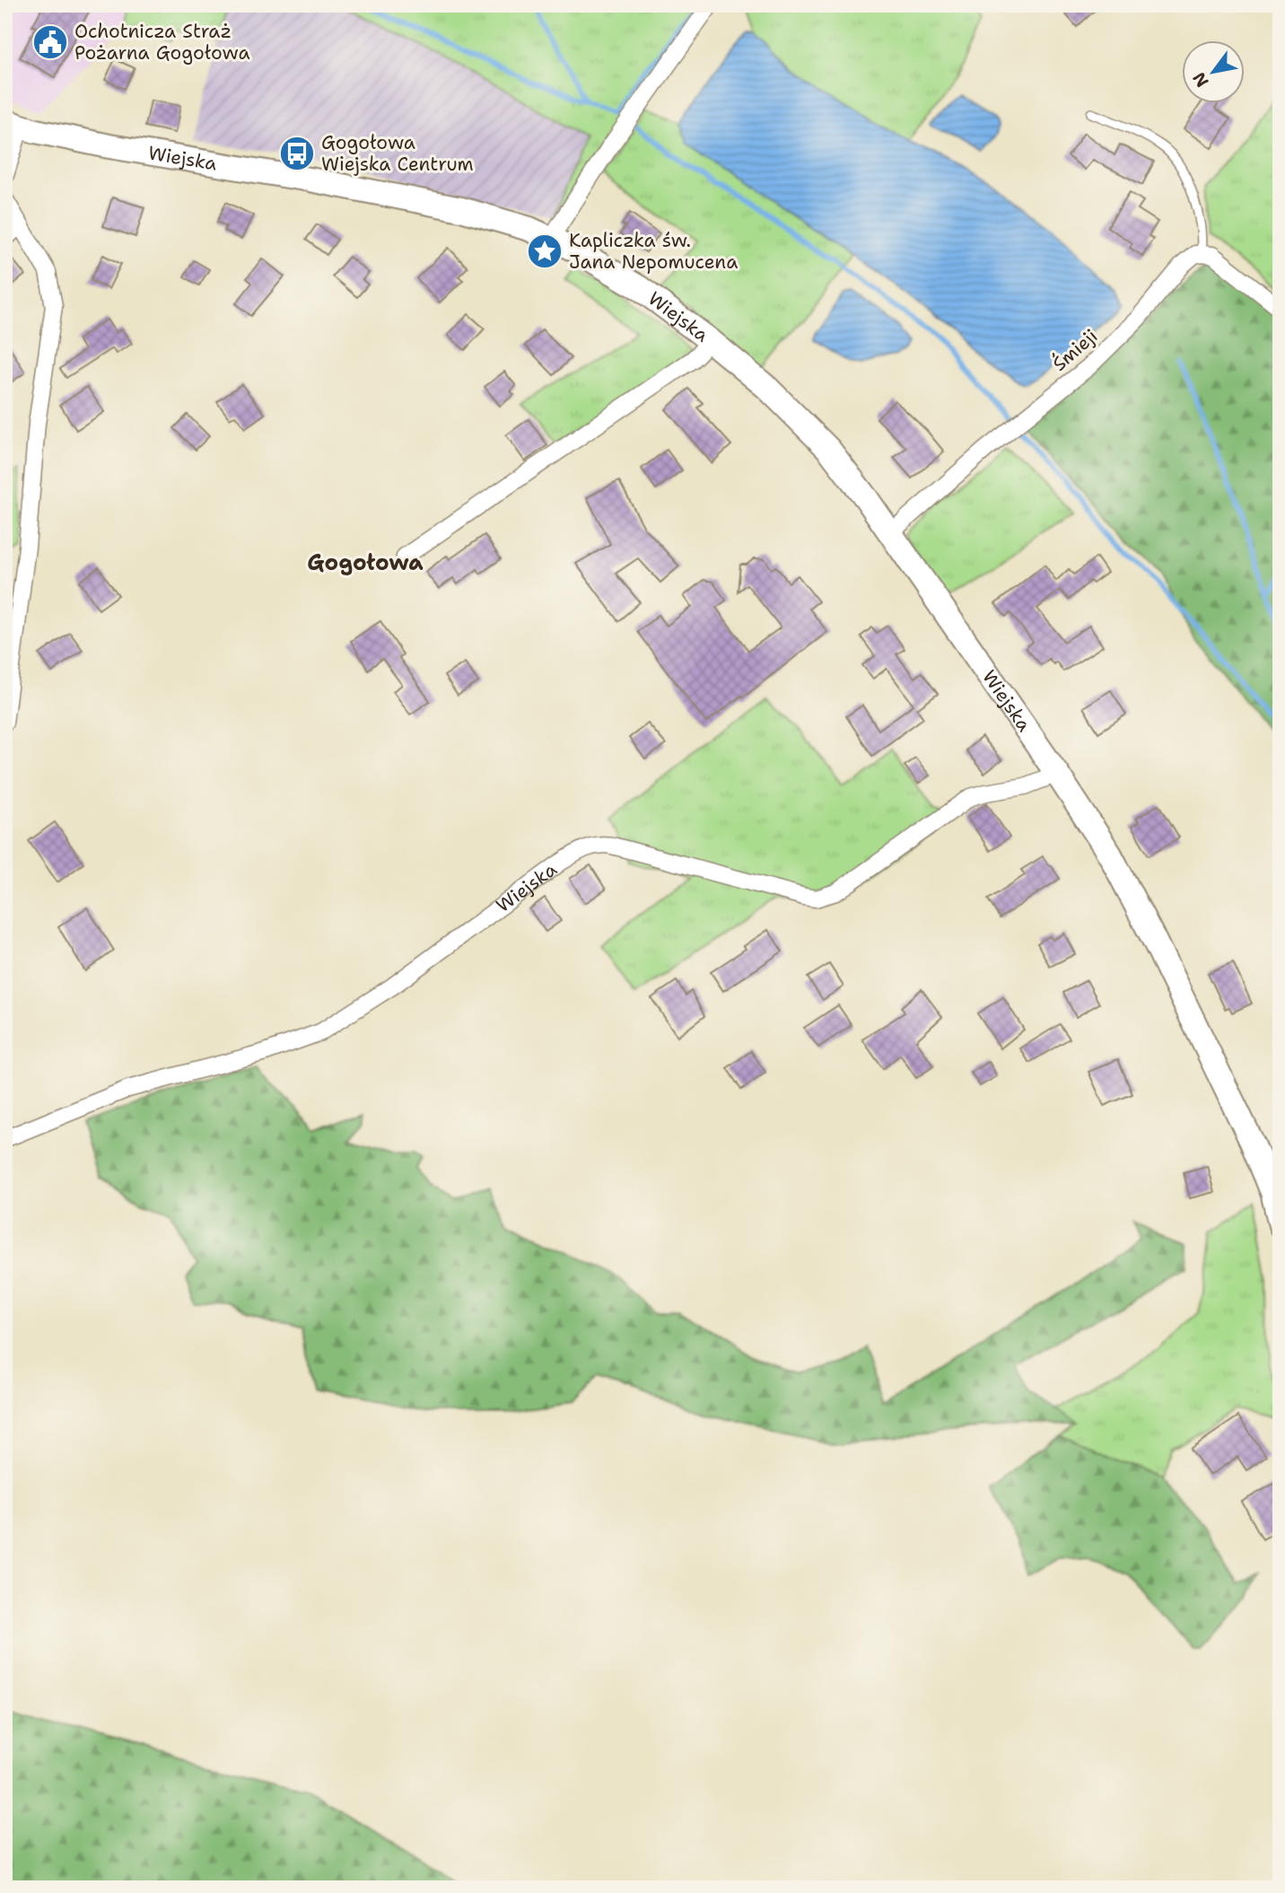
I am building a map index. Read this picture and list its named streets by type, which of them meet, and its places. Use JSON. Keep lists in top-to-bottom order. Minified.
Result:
{"streets":{"street":["Wiejska","Śmieji"]},"crossings":[["Wiejska","Śmieji"]],"districts":["Gogołowa"],"places":{"public building":["Ochotnicza Straż Pożarna Gogołowa"],"bus stop":["Gogołowa Wiejska Centrum"],"place":["Kapliczka św. Jana Nepomucena"]},"north":"bottom left"}
